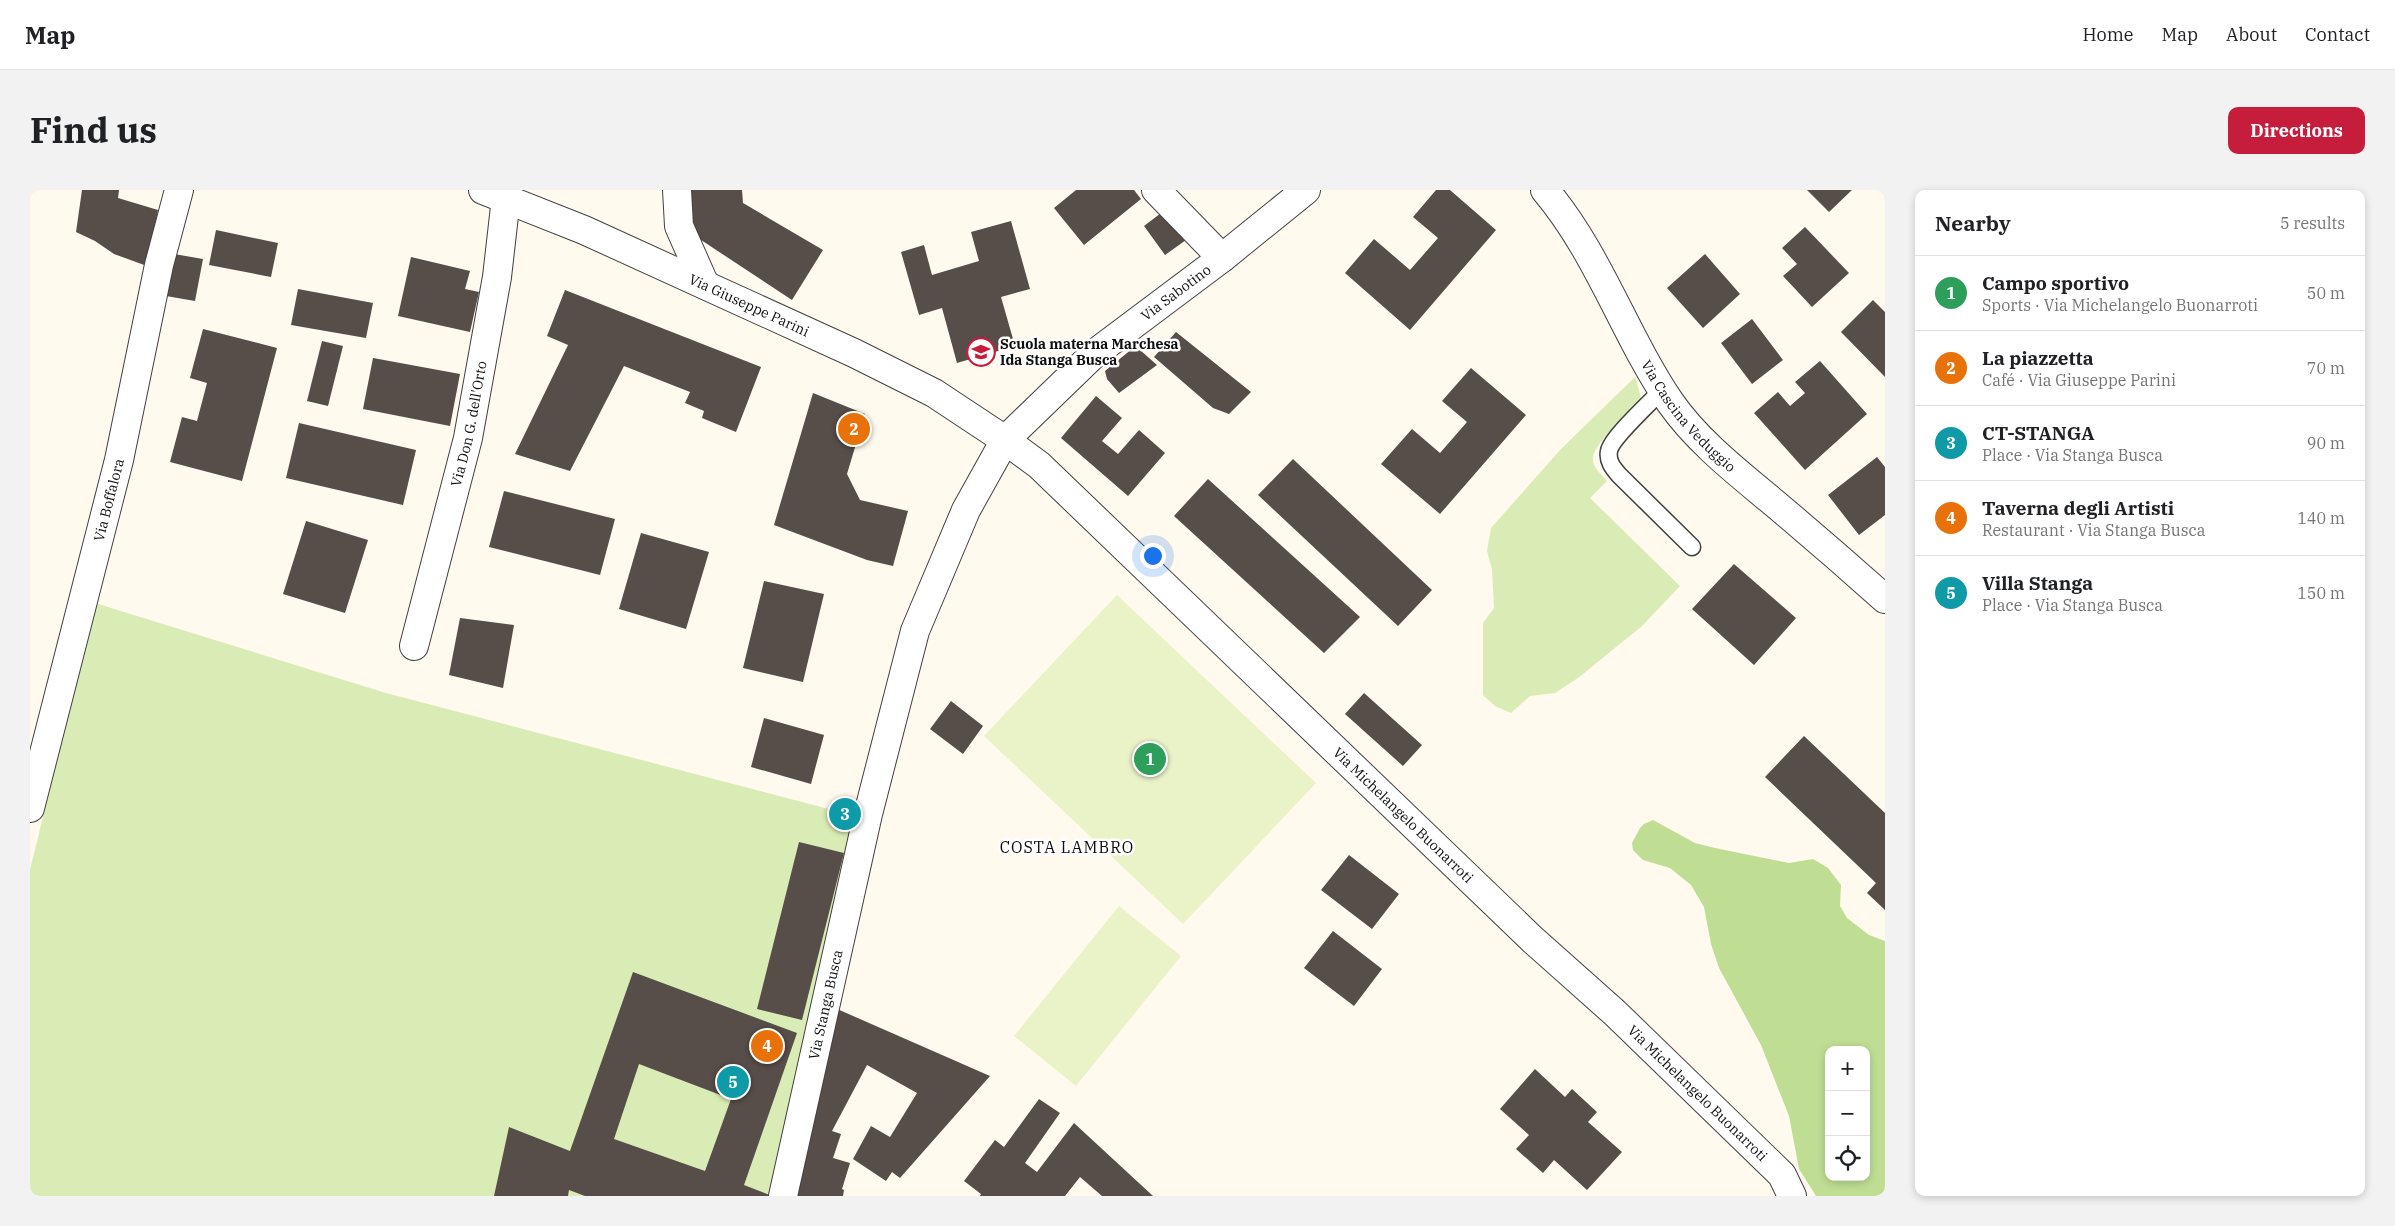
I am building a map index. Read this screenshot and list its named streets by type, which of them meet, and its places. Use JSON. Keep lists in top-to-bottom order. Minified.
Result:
{"streets":{"street":["Via Sabotino","Via Giuseppe Parini","Via Cascina Veduggio","Via Don G. dell'Orto","Via Boffalora","Via Michelangelo Buonarroti","Via Stanga Busca"]},"crossings":[["Via Sabotino","Via Giuseppe Parini"],["Via Sabotino","Via Michelangelo Buonarroti"],["Via Sabotino","Via Stanga Busca"],["Via Giuseppe Parini","Via Don G. dell'Orto"],["Via Giuseppe Parini","Via Michelangelo Buonarroti"]],"districts":["COSTA LAMBRO"],"places":{"school or university":["Scuola materna Marchesa Ida Stanga Busca"]},"page":{"header":"Map","nav":["Home","Map","About","Contact"],"title":"Find us","buttons":"Directions","heading":["Nearby","5 results"],"list":[{"mark":"1","name":"Campo sportivo","note":"Sports · Via Michelangelo Buonarroti","value":"50 m"},{"mark":"2","name":"La piazzetta","note":"Café · Via Giuseppe Parini","value":"70 m"},{"mark":"3","name":"CT-STANGA","note":"Place · Via Stanga Busca","value":"90 m"},{"mark":"4","name":"Taverna degli Artisti","note":"Restaurant · Via Stanga Busca","value":"140 m"},{"mark":"5","name":"Villa Stanga","note":"Place · Via Stanga Busca","value":"150 m"}],"pins":["2","1","3","4","5"],"map_buttons":["+","−"]}}
